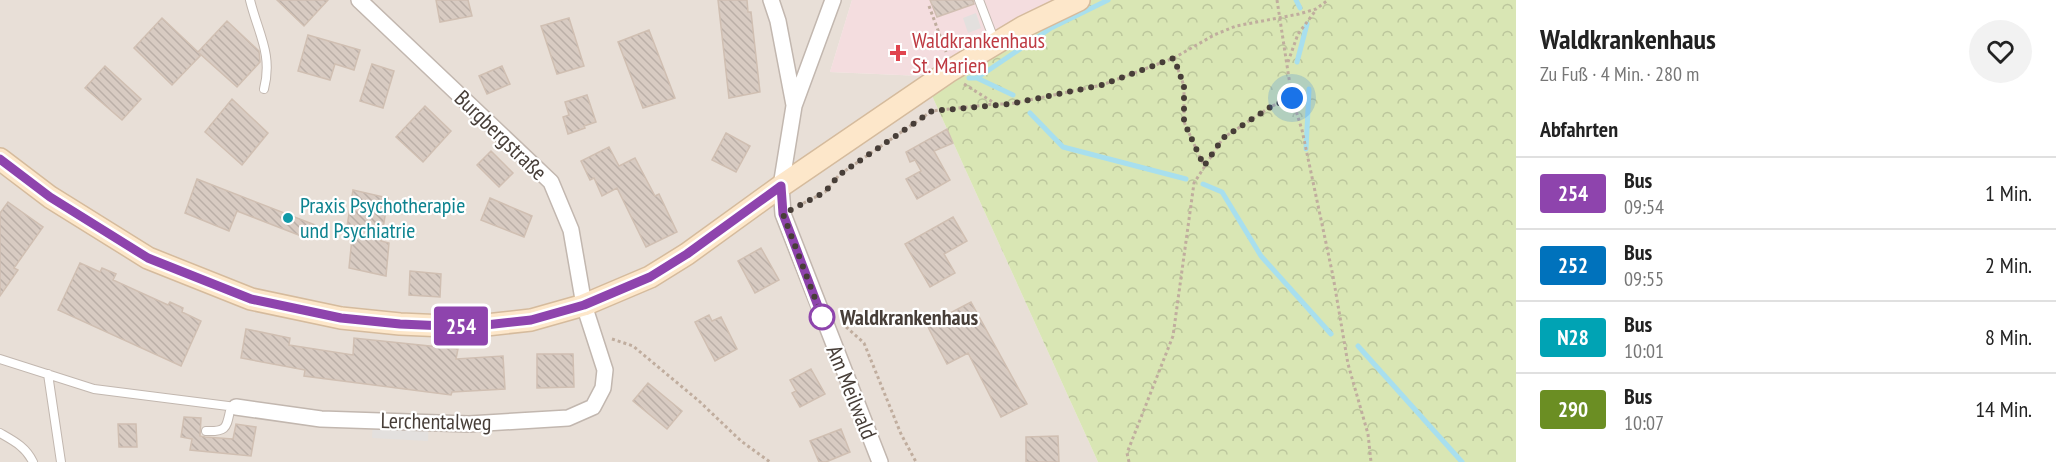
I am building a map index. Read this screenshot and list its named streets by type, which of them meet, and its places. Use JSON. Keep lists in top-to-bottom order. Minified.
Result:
{"streets":{"street":["Burgbergstraße","Am Meilwald","Lerchentalweg"]},"crossings":[["Burgbergstraße","Lerchentalweg"]],"places":{"health":["Waldkrankenhaus St. Marien"],"other":["Praxis Psychotherapie und Psychiatrie","Waldkrankenhaus"]},"lines":["bus line 254"],"page":{"on_map":"254","heading":[["Waldkrankenhaus","Zu Fuß · 4 Min. · 280 m"],"Abfahrten"],"list":[{"mark":"254","name":"Bus","note":"09:54","value":"1 Min."},{"mark":"252","name":"Bus","note":"09:55","value":"2 Min."},{"mark":"N28","name":"Bus","note":"10:01","value":"8 Min."},{"mark":"290","name":"Bus","note":"10:07","value":"14 Min."}]}}
